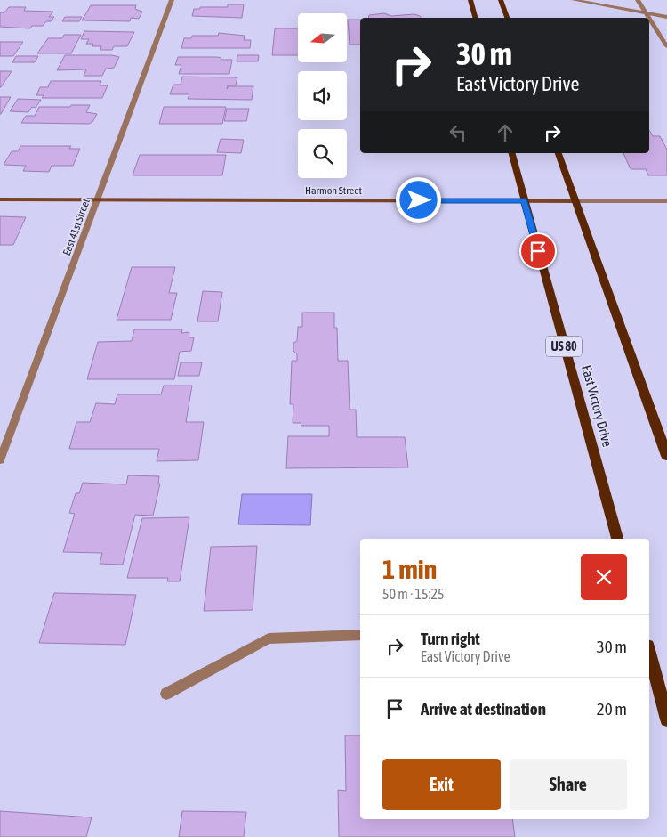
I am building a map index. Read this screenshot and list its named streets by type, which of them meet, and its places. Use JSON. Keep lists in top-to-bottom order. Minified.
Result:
{"streets":{"main road":["Harmon Street","US 80","East Victory Drive"],"street":["East 41st Street"]},"crossings":[["Harmon Street","East 41st Street"],["Harmon Street","East Victory Drive"]],"north":"left","page":{"turn":["30 m","East Victory Drive"],"heading":["1 min","50 m · 15:25"],"list":[{"name":"Turn right","note":"East Victory Drive","value":"30 m"},{"name":"Arrive at destination","value":"20 m"}],"buttons":["Exit","Share"]}}
